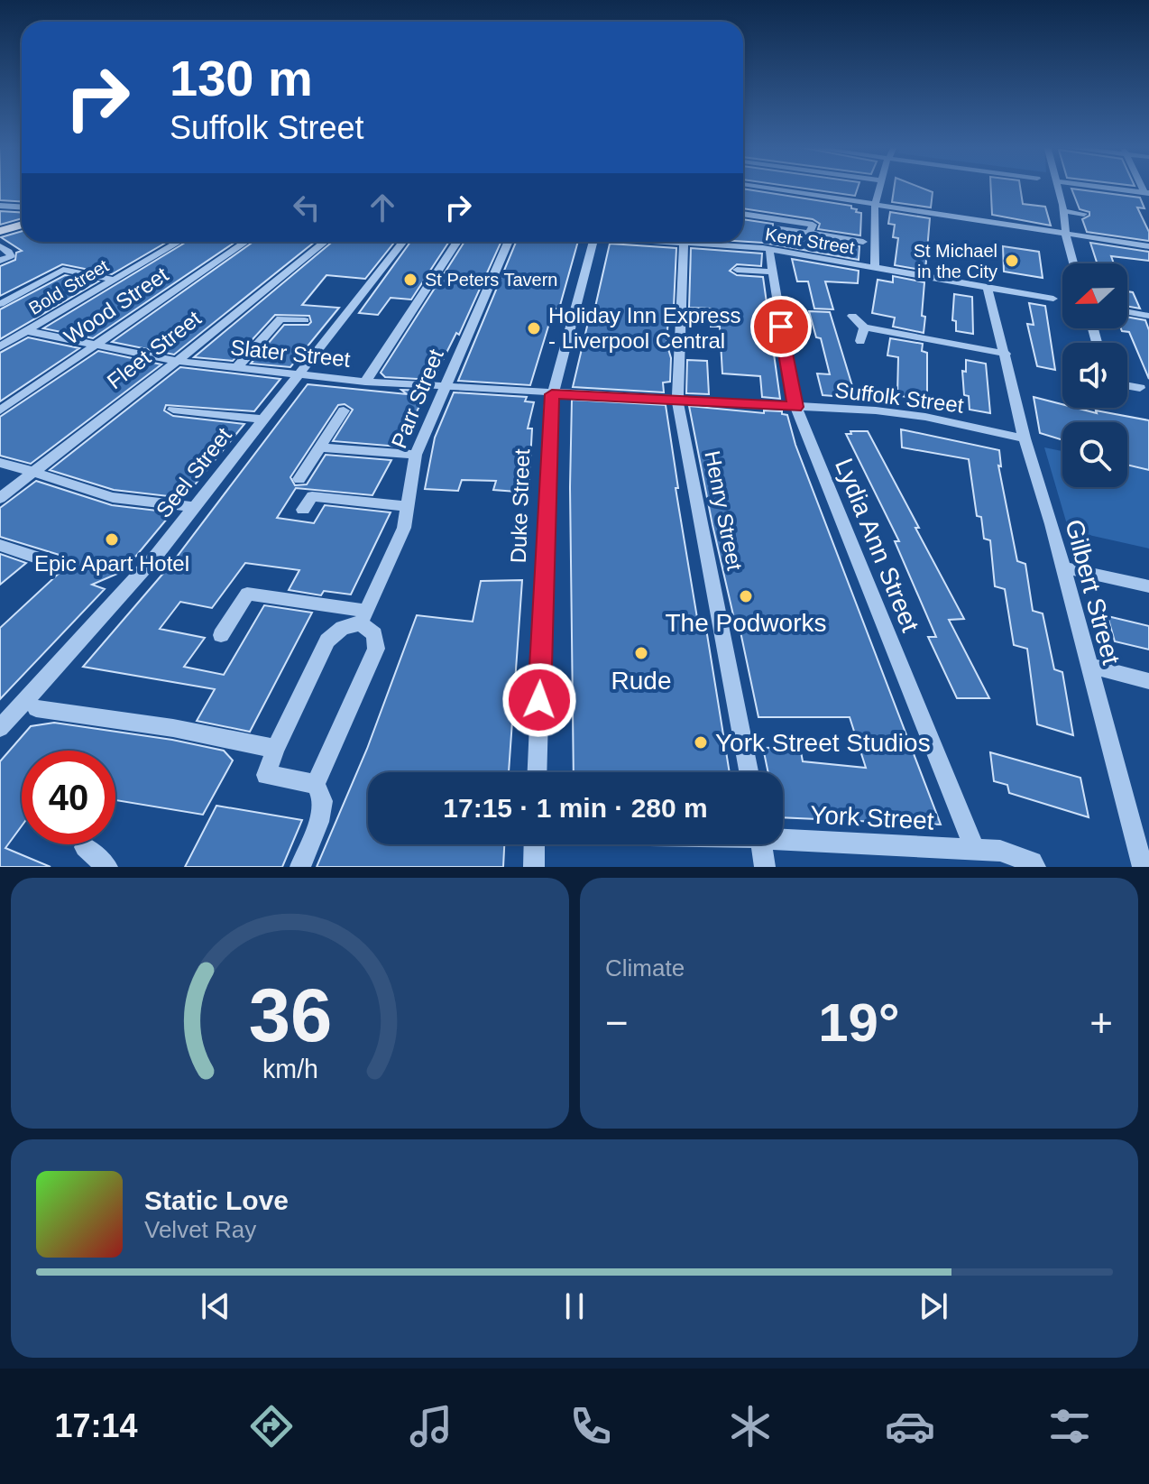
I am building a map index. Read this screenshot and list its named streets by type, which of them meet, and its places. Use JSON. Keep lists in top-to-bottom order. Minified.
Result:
{"streets":{"street":["Kent Street","Bold Street","Wood Street","Fleet Street","Slater Street","Suffolk Street","Parr Street","Seel Street","Duke Street","Henry Street","Lydia Ann Street","Gilbert Street","York Street"]},"crossings":[["Kent Street","Henry Street"],["Kent Street","Lydia Ann Street"],["Kent Street","Gilbert Street"],["Bold Street","Slater Street"],["Wood Street","Slater Street"],["Fleet Street","Slater Street"],["Slater Street","Suffolk Street"],["Slater Street","Parr Street"],["Slater Street","Seel Street"],["Slater Street","Duke Street"],["Suffolk Street","Duke Street"],["Suffolk Street","Henry Street"],["Suffolk Street","Lydia Ann Street"],["Suffolk Street","Gilbert Street"],["Lydia Ann Street","York Street"]],"places":["St Michael in the City","St Peters Tavern","Holiday Inn Express - Liverpool Central","Epic Apart Hotel","The Podworks","Rude","York Street Studios"],"north":"left","page":{"turn":["130 m","Suffolk Street"],"limit":"40","trip":"17:15 · 1 min · 280 m","tile":"Climate","heat":["−","19°","+"],"song":["Static Love","Velvet Ray"],"tabs":"17:14","gauge":["36","km/h"]}}
